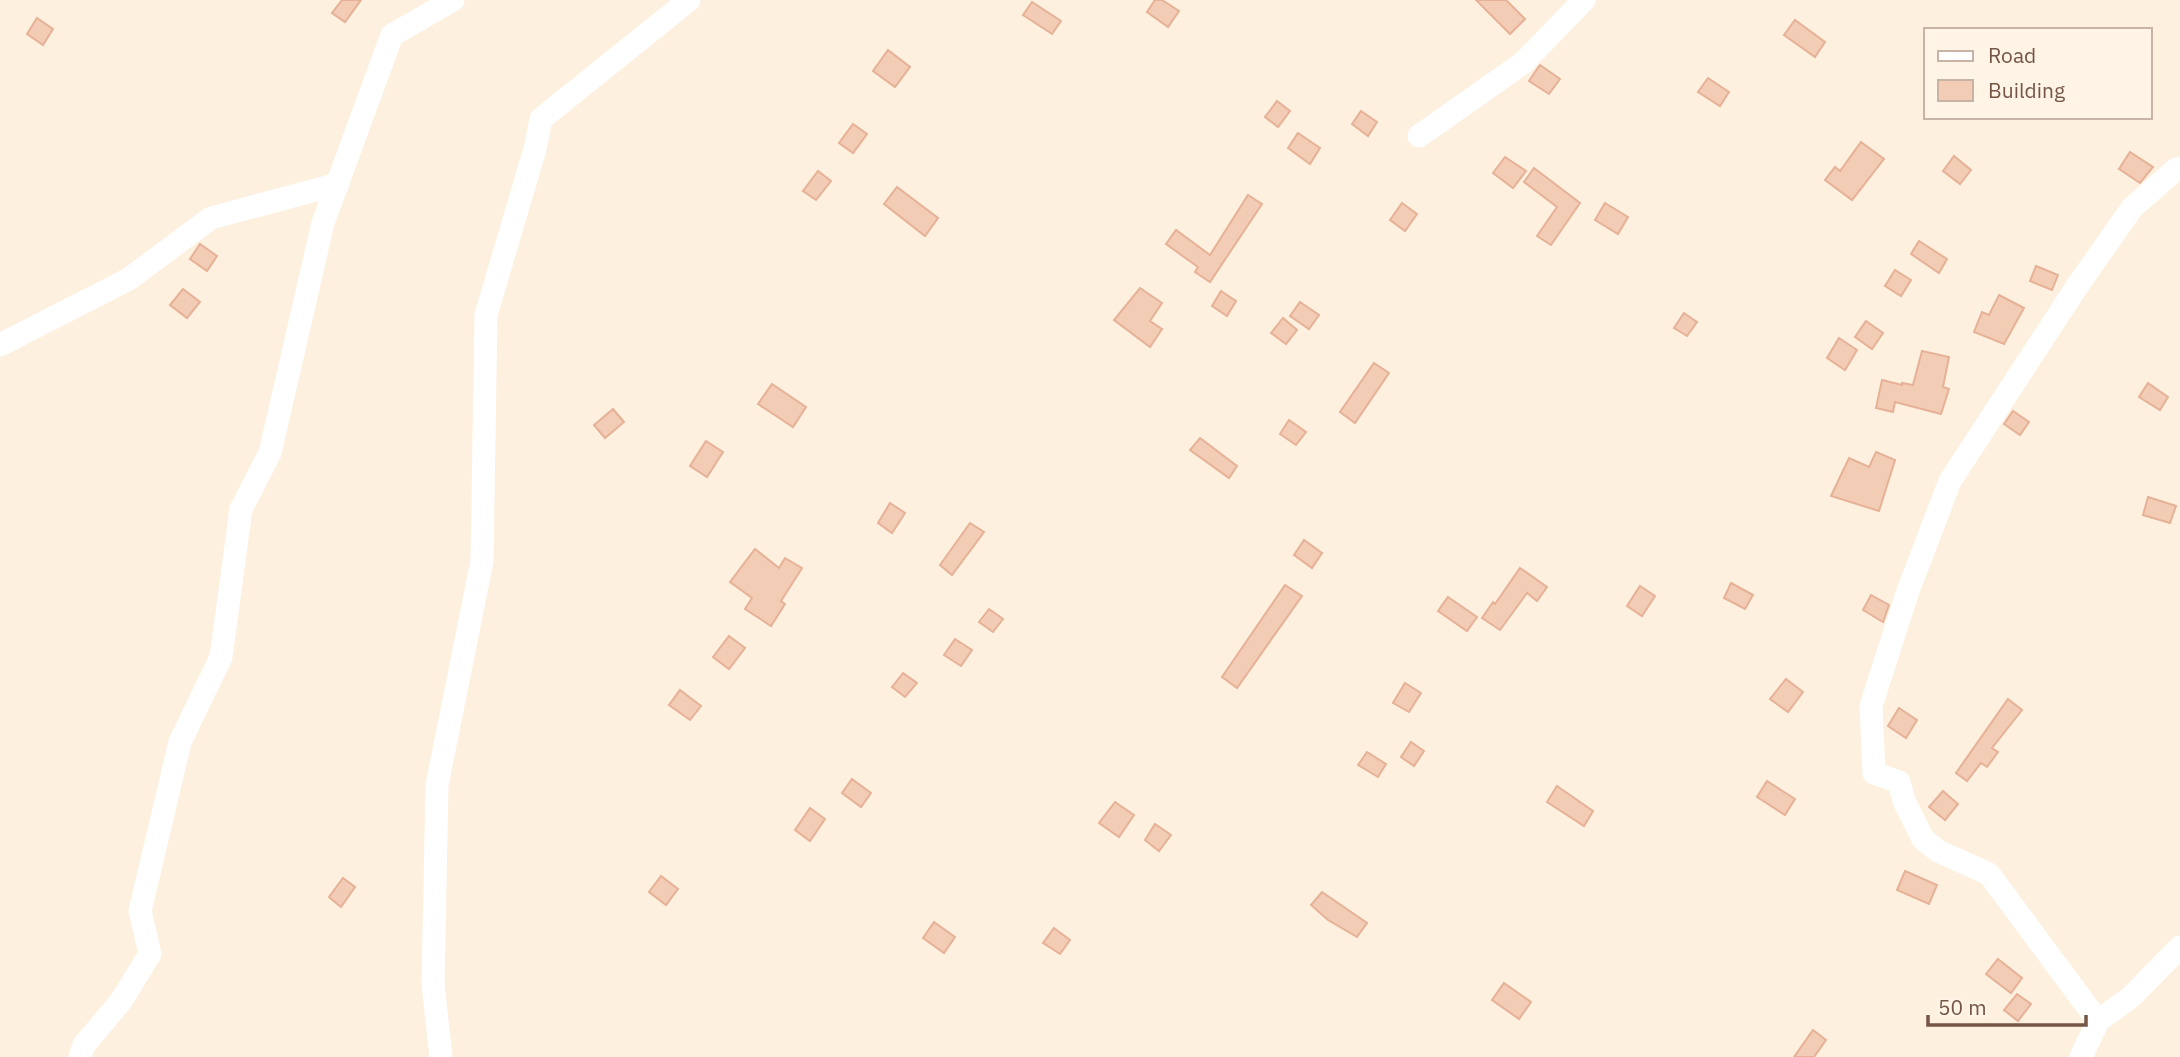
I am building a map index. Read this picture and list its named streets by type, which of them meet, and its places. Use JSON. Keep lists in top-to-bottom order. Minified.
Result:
{"legend":["Road","Building"],"scale_bar":"50 m"}
